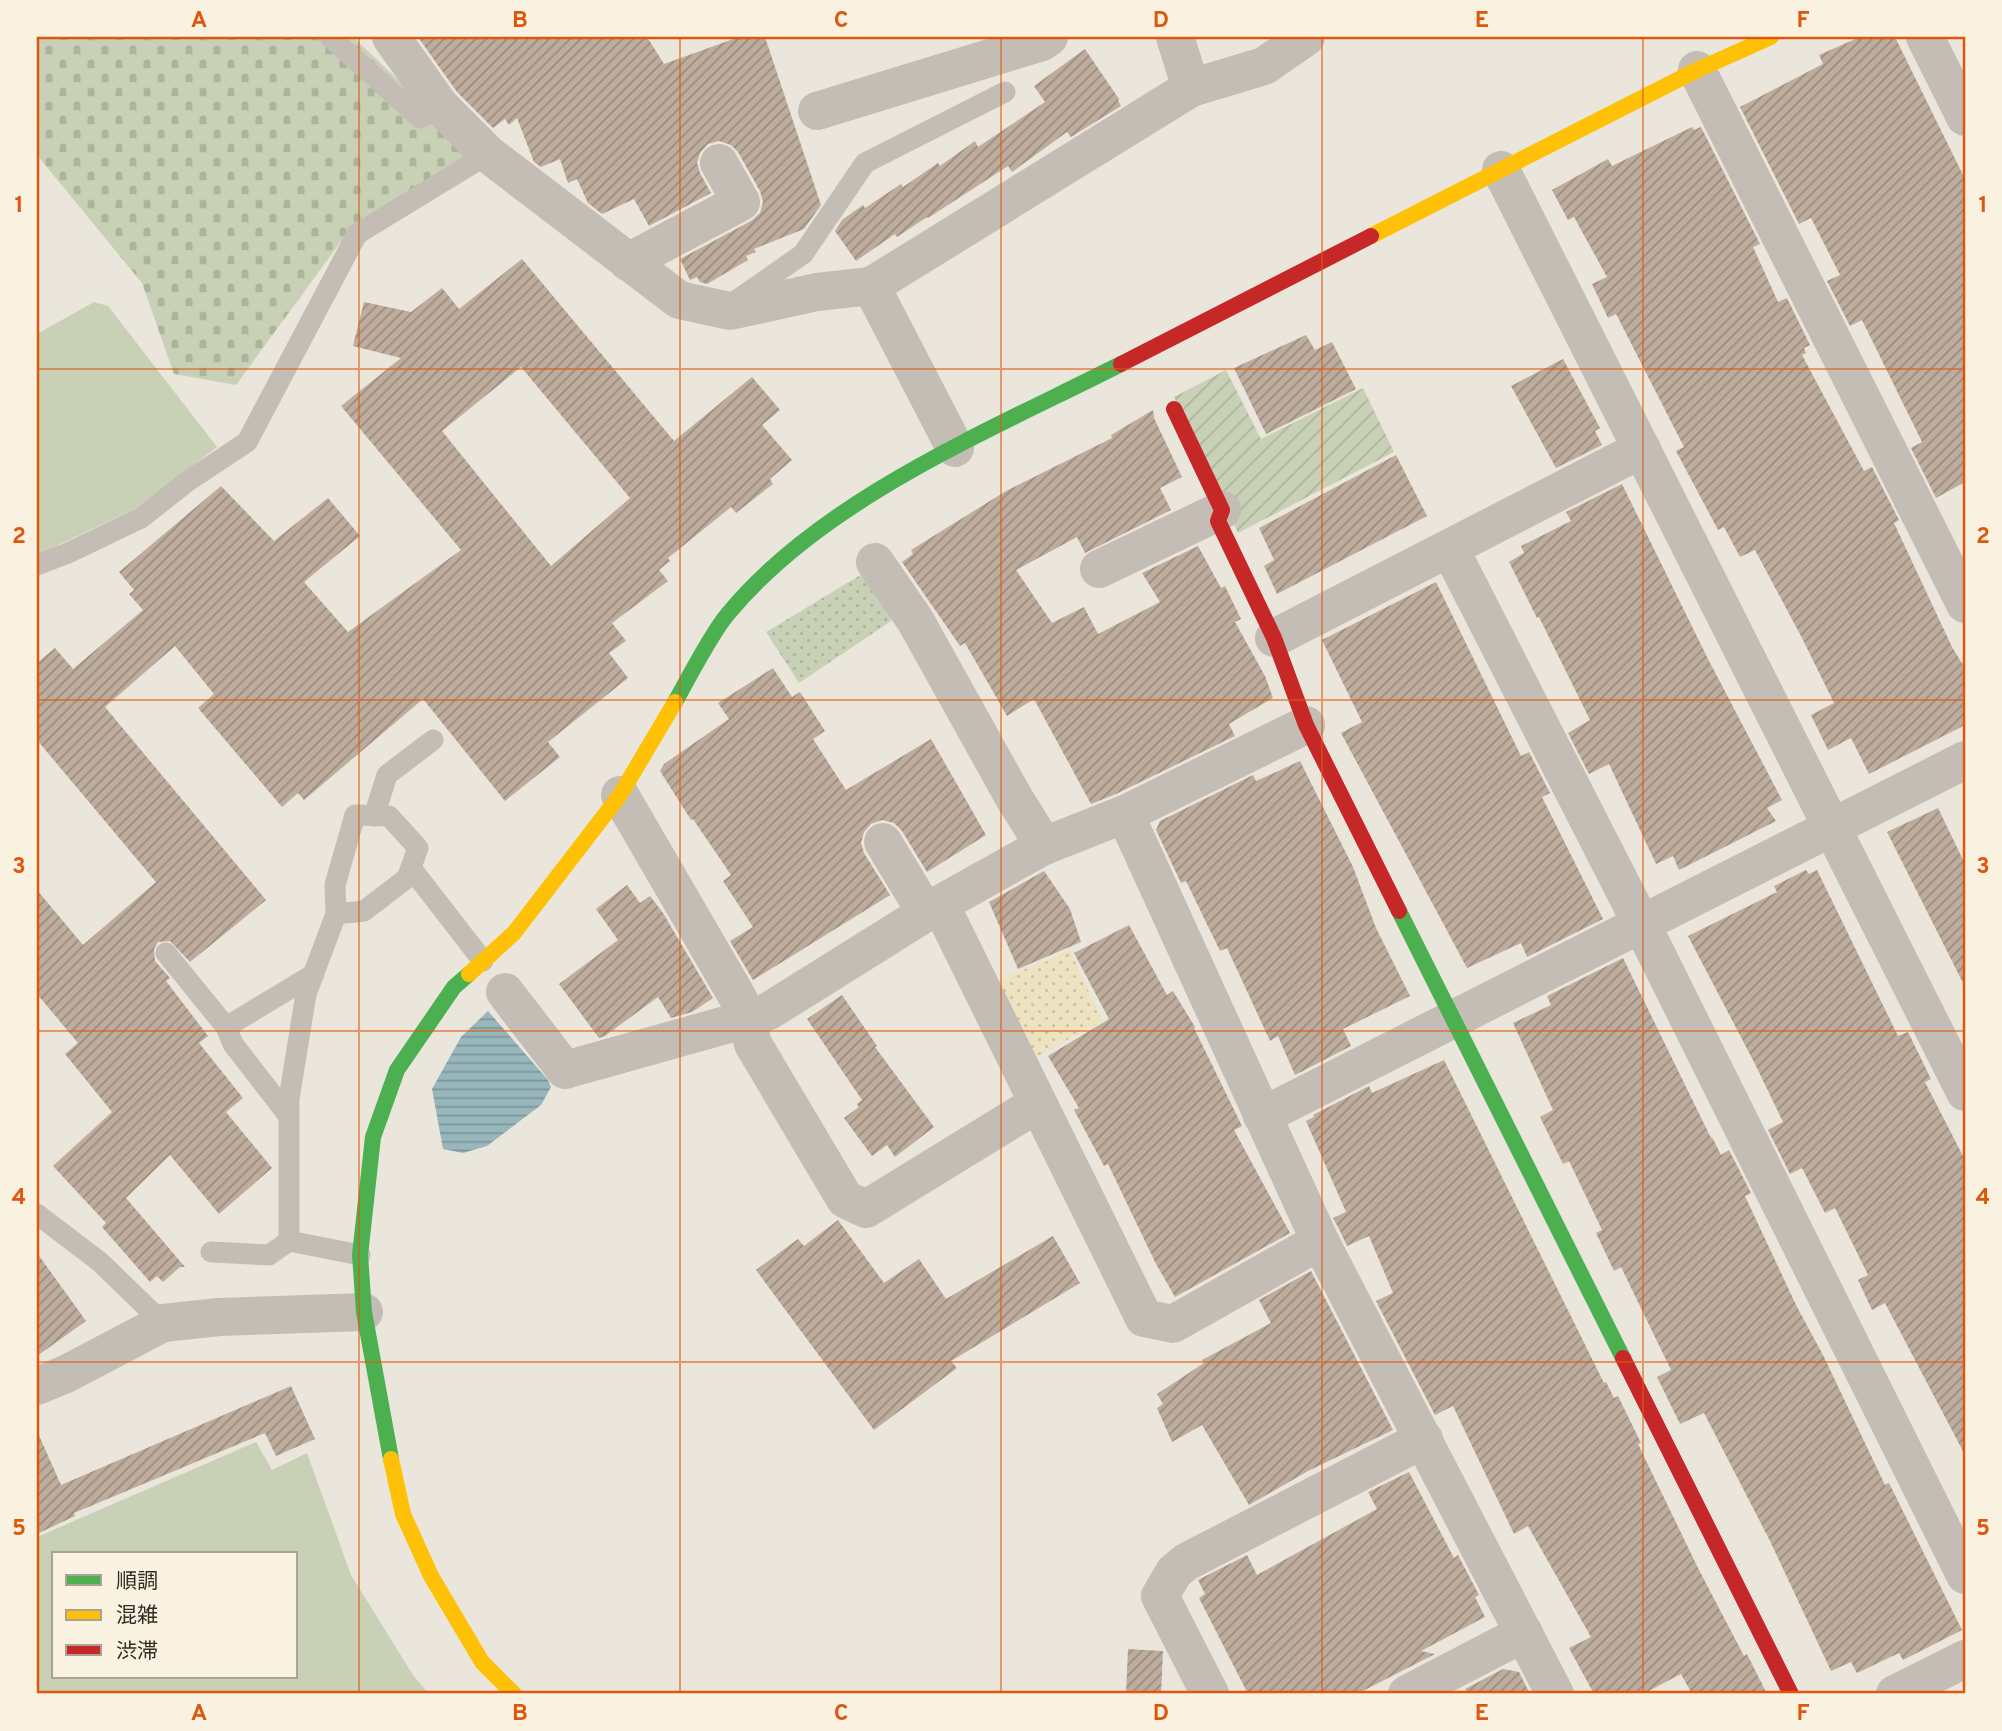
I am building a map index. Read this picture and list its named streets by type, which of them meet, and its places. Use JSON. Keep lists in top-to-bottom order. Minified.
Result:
{"legend":["順調","混雑","渋滞"],"grid":{"columns":["A","B","C","D","E","F"],"rows":["1","2","3","4","5"]}}
